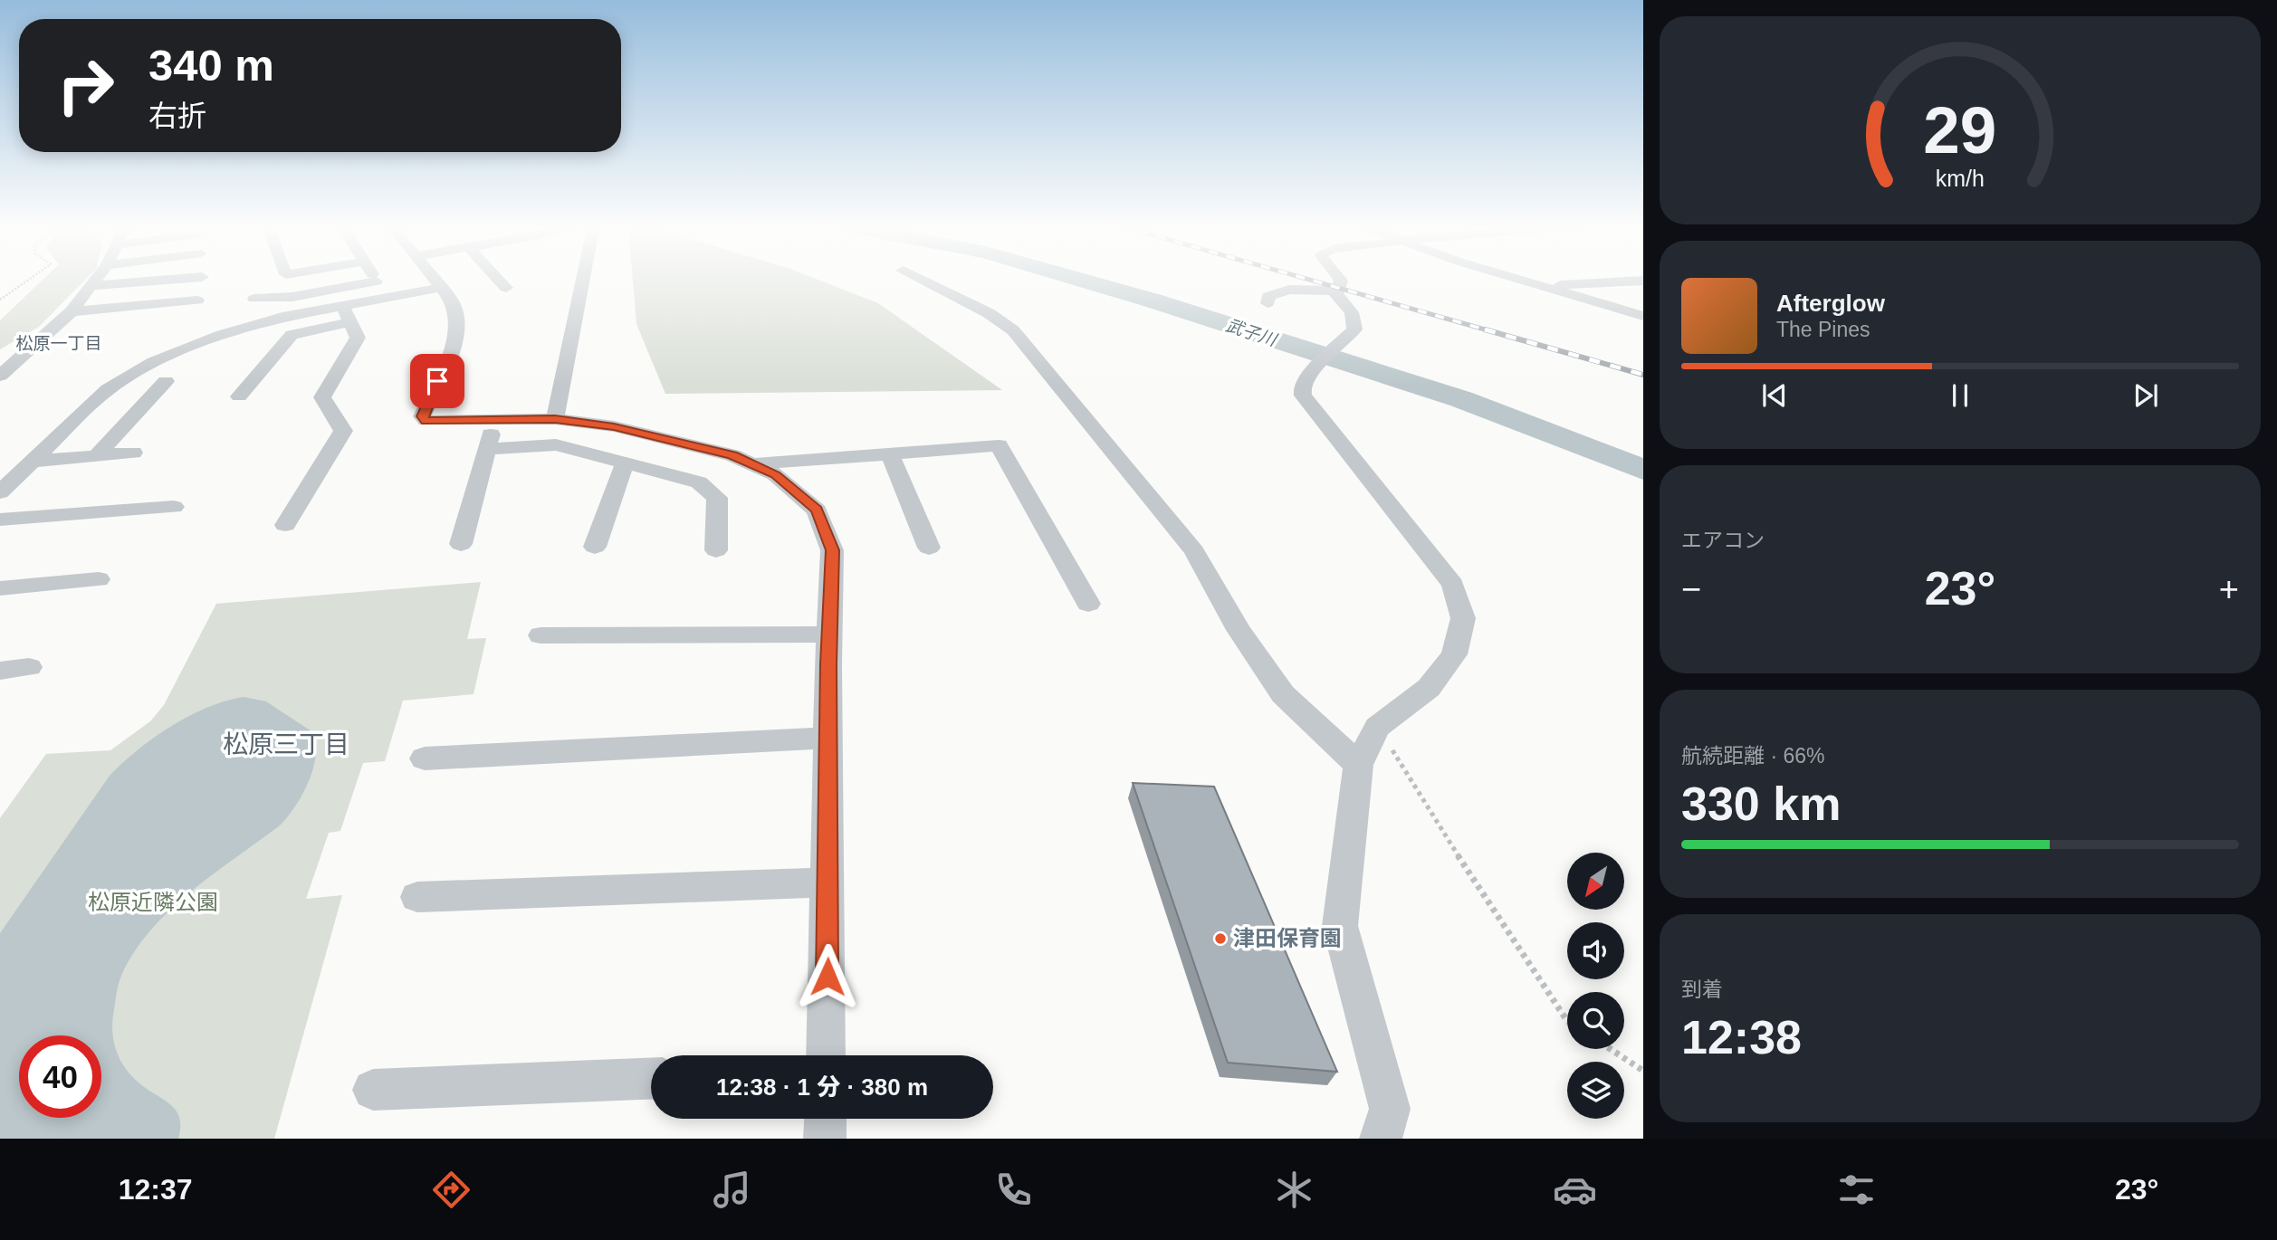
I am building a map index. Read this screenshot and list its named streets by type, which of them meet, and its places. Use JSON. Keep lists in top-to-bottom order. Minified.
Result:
{"districts":["松原一丁目","松原三丁目"],"water":["武子川"],"parks":["松原近隣公園"],"places":["津田保育園"],"north":"bottom left","page":{"turn":["340 m","右折"],"song":["Afterglow","The Pines"],"tile":["エアコン",["航続距離 · 66%","330 km"],["到着","12:38"]],"heat":["−","23°","+"],"limit":"40","trip":"12:38 · 1 分 · 380 m","tabs":["12:37","23°"],"gauge":["29","km/h"]}}
